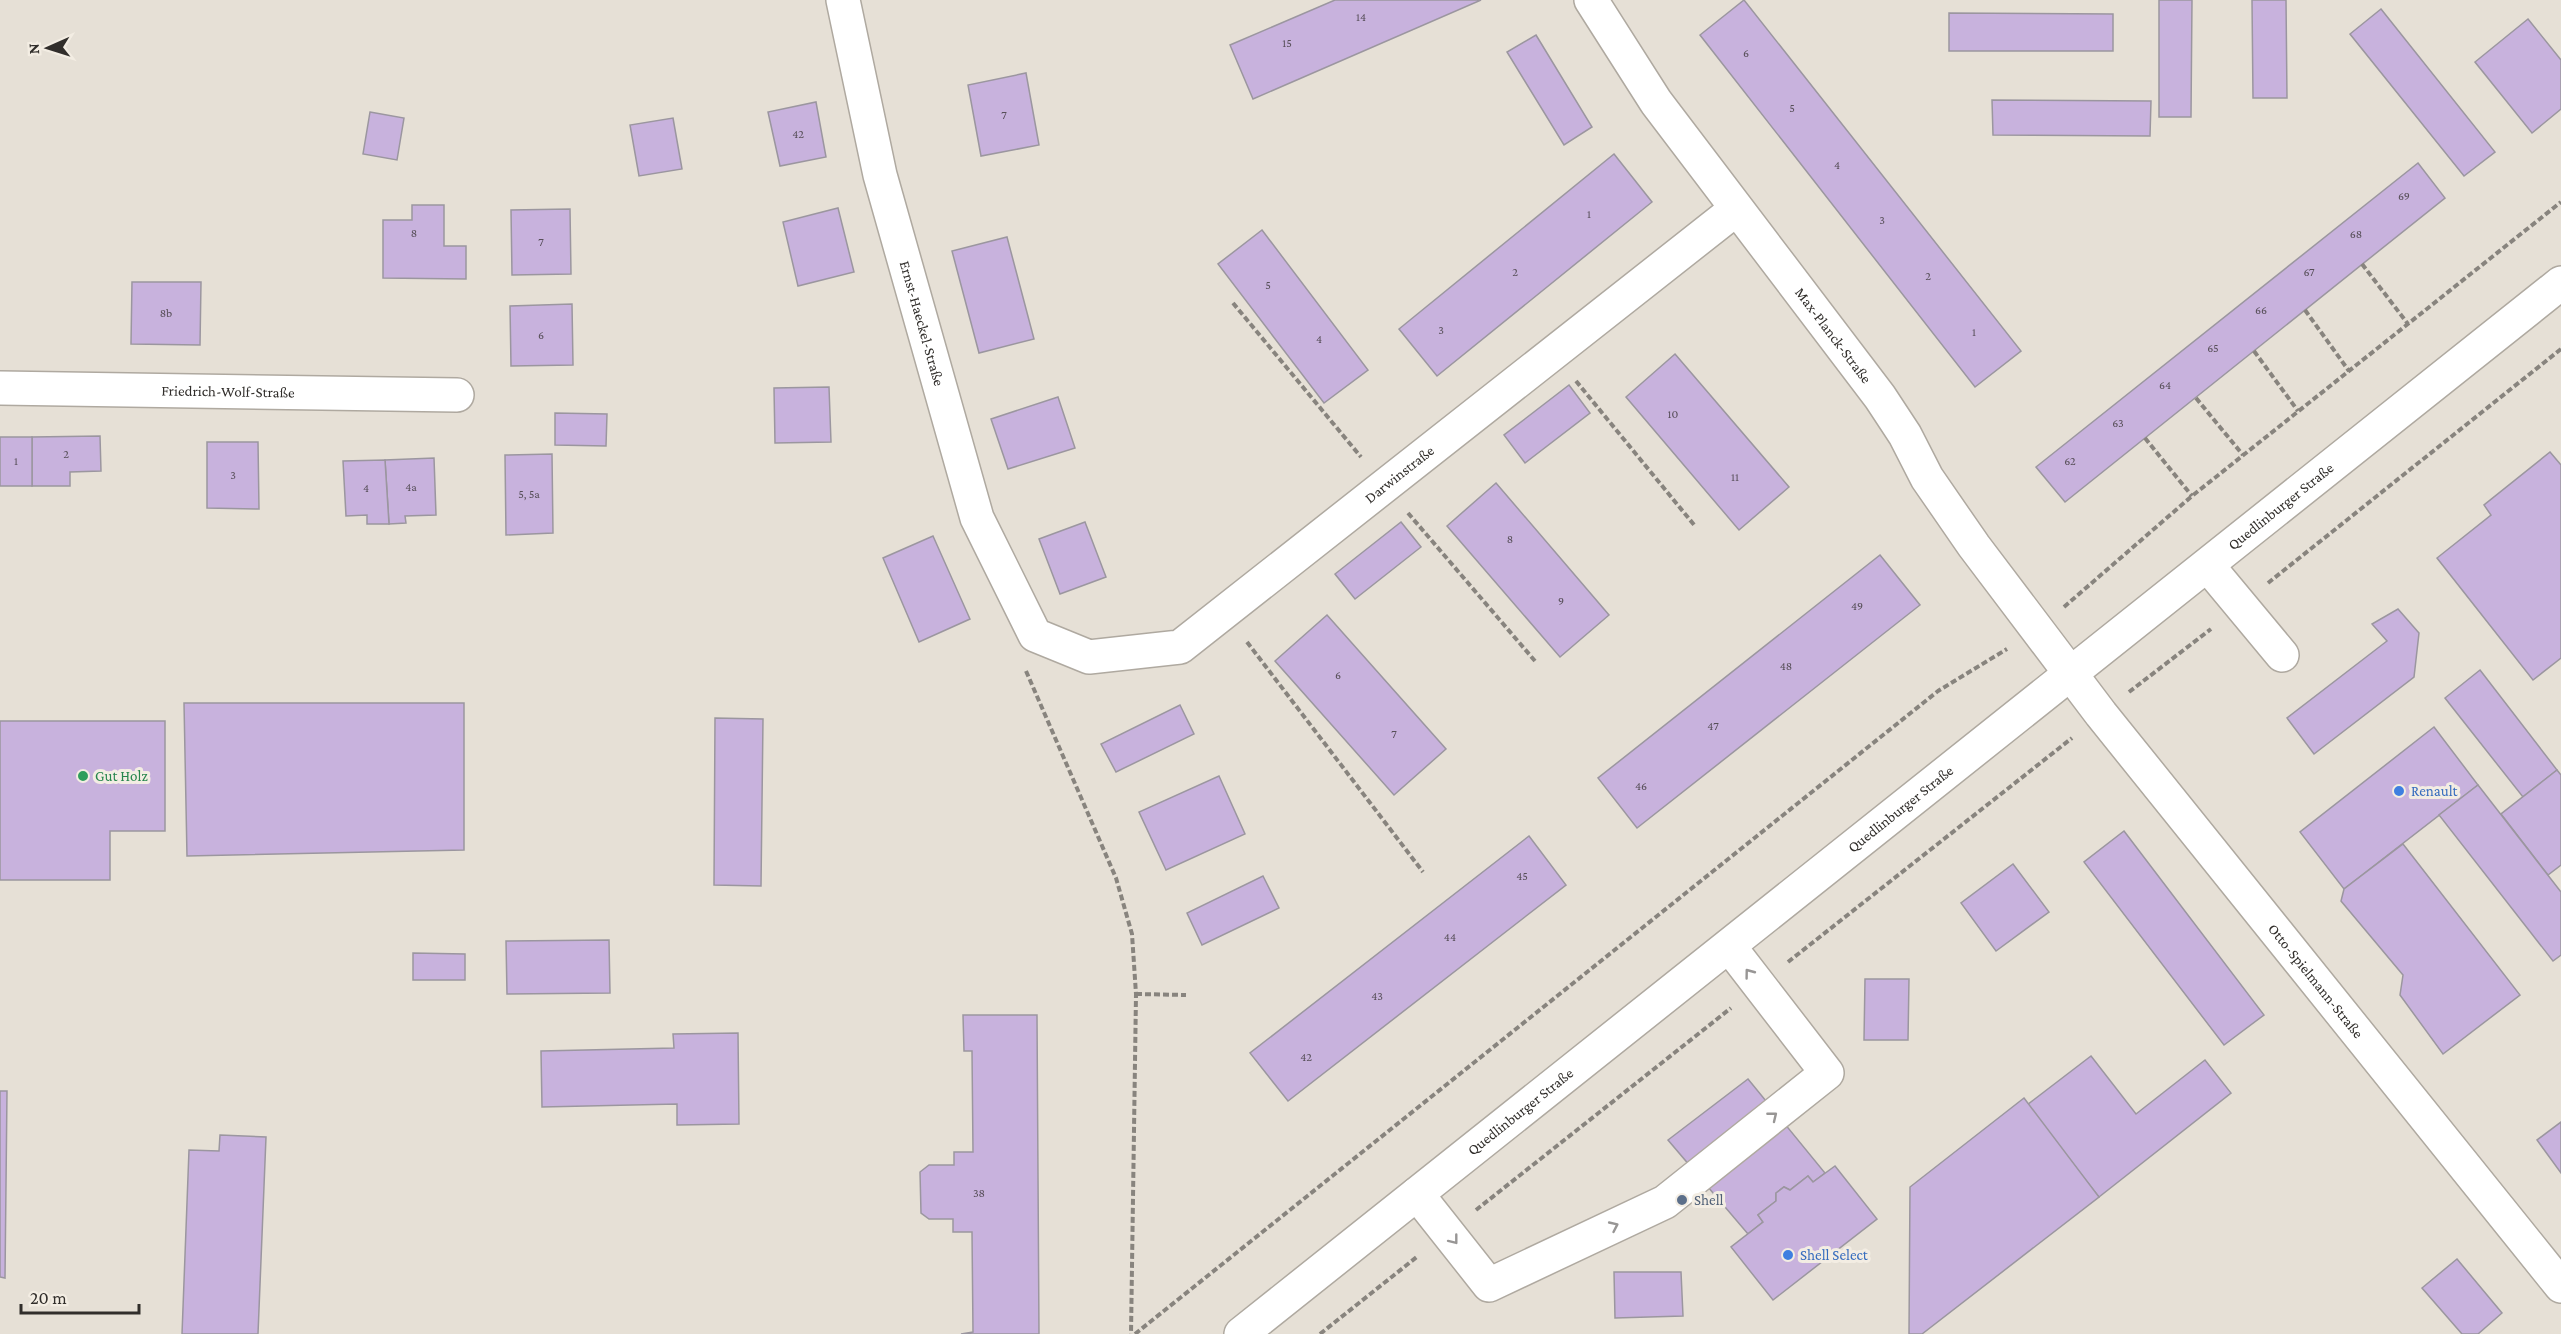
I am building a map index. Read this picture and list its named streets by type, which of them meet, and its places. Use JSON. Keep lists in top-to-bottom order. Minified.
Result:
{"streets":{"street":["Ernst-Haeckel-Straße","Max-Planck-Straße","Friedrich-Wolf-Straße","Darwinstraße","Quedlinburger Straße","Otto-Spielmann-Straße"]},"crossings":[["Ernst-Haeckel-Straße","Darwinstraße"],["Max-Planck-Straße","Darwinstraße"],["Max-Planck-Straße","Quedlinburger Straße"],["Max-Planck-Straße","Otto-Spielmann-Straße"],["Quedlinburger Straße","Otto-Spielmann-Straße"]],"places":["Gut Holz","Renault","Shell","Shell Select"],"house_numbers":["14","15","6","5","7","42","4","69","1","3","8","68","7","2","67","2","5","66","8b","3","1","6","4","65","64","10","63","2","1","62","3","11","4a","4","5, 5a","8","9","49","48","6","47","7","46","45","44","43","42","38"],"scale_bar":"20 m","north":"left"}
